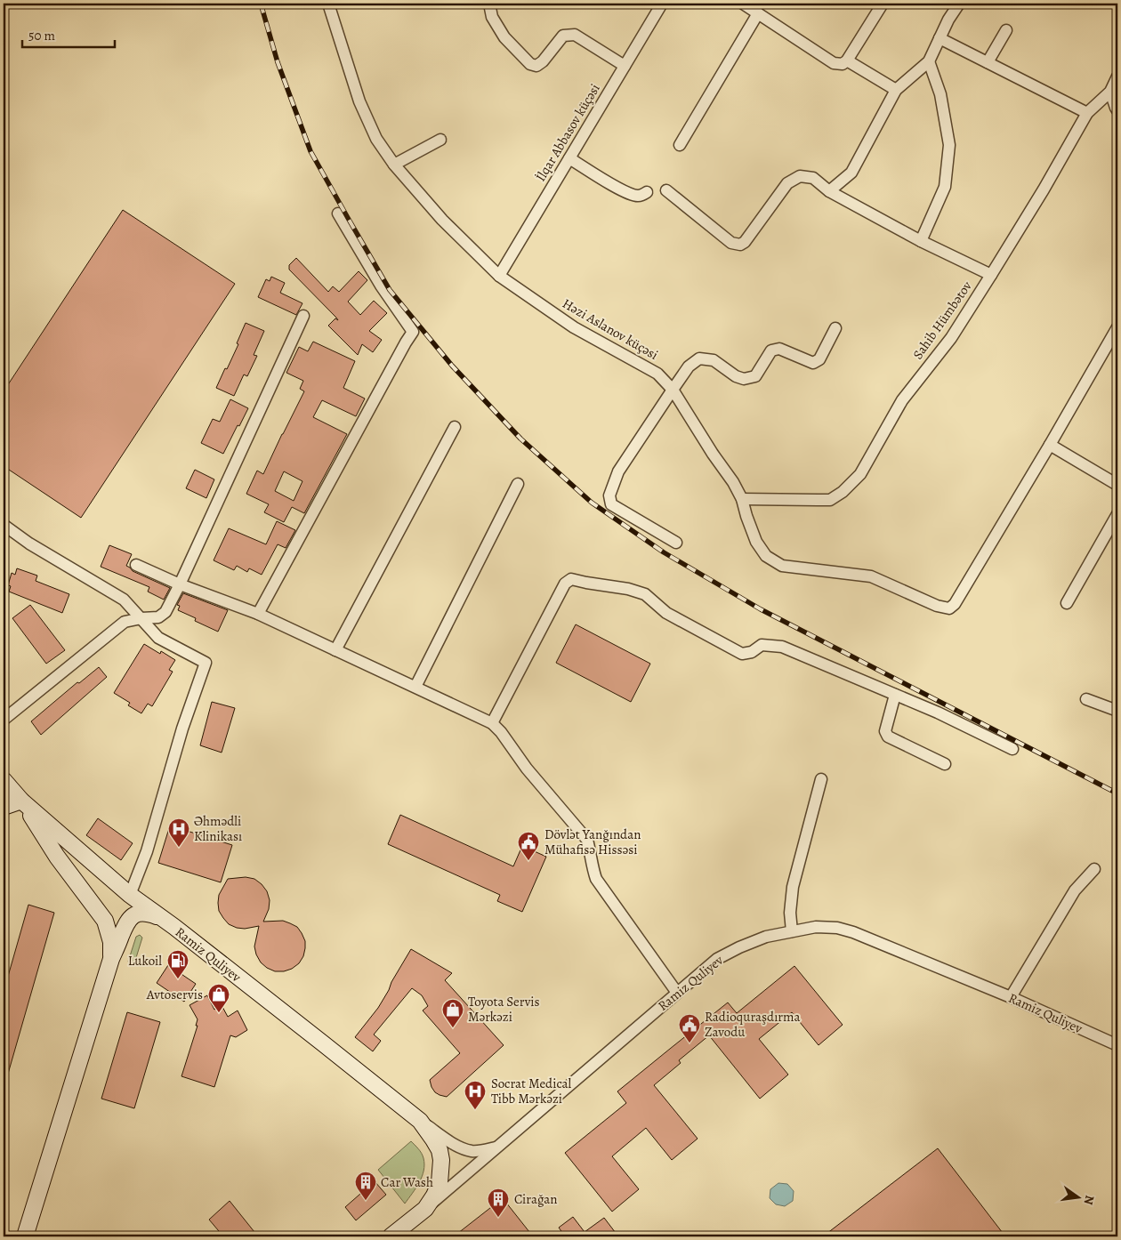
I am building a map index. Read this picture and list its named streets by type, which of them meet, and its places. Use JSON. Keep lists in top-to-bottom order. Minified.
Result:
{"streets":{"main road":["Ramiz Quliyev"],"street":["İlqar Abbasov küçəsi","Sahib Hümbətov","Həzi Aslanov küçəsi"]},"crossings":[["İlqar Abbasov küçəsi","Həzi Aslanov küçəsi"],["Sahib Hümbətov","Həzi Aslanov küçəsi"]],"places":{"hospital":["Əhmədli Klinikası","Socrat Medical Tibb Mərkəzi"],"public building":["Dövlət Yanğından Mühafisə Hissəsi","Radioquraşdırma Zavodu"],"fuel station":["Lukoil"],"shop":["Avtoservis","Toyota Servis Mərkəzi"],"building":["Car Wash","Cirağan"]},"scale_bar":"50 m","north":"right"}
